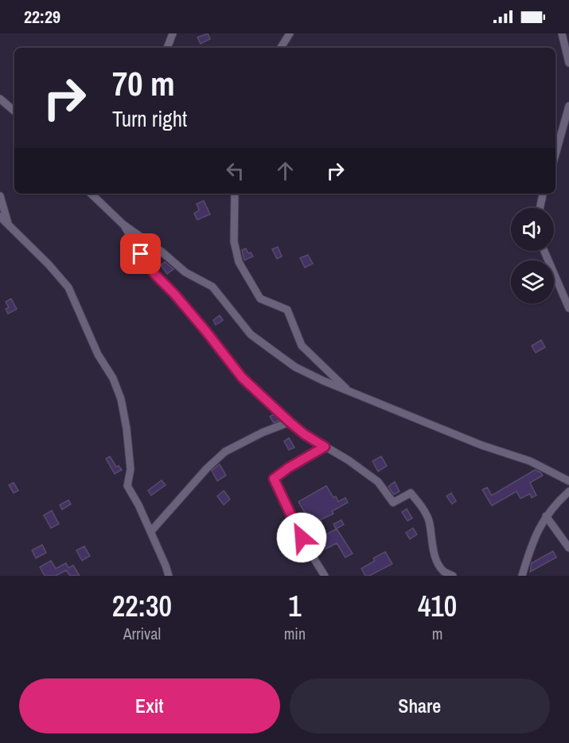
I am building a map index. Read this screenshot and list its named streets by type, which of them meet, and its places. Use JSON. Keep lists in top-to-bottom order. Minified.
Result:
{"page":{"status":"22:29","turn":["70 m","Turn right"],"eta":["22:30","Arrival","1","min","410","m"],"buttons":["Exit","Share"]}}
